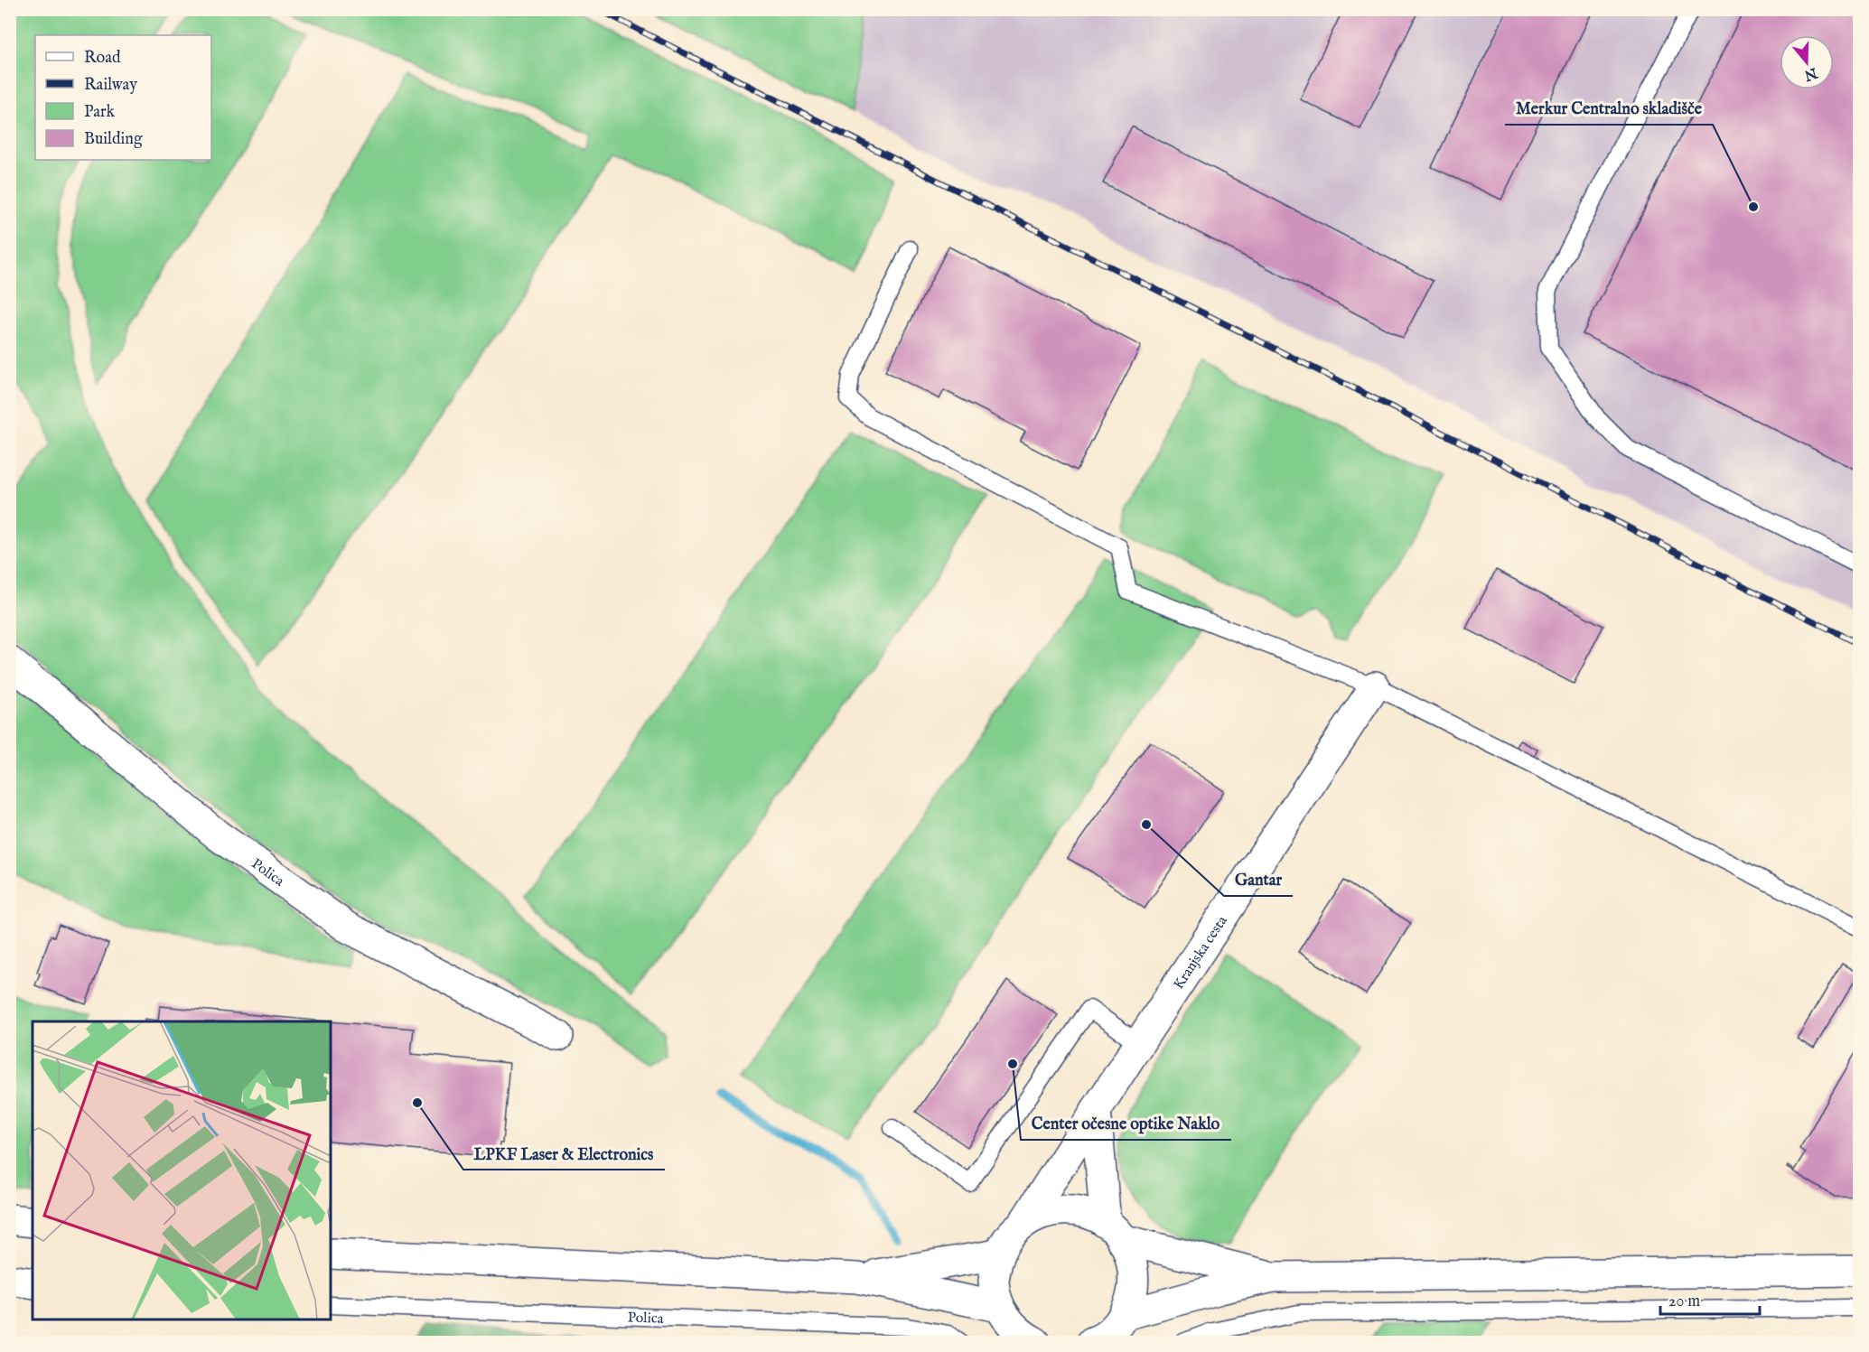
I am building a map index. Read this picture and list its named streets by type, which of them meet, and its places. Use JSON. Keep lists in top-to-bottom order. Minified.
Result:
{"streets":{"main road":["Polica","Kranjska cesta"]},"places":["Merkur Centralno skladišče","Gantar","Center očesne optike Naklo","LPKF Laser & Electronics"],"legend":["Road","Railway","Park","Building"],"scale_bar":"20 m","north":"bottom"}
